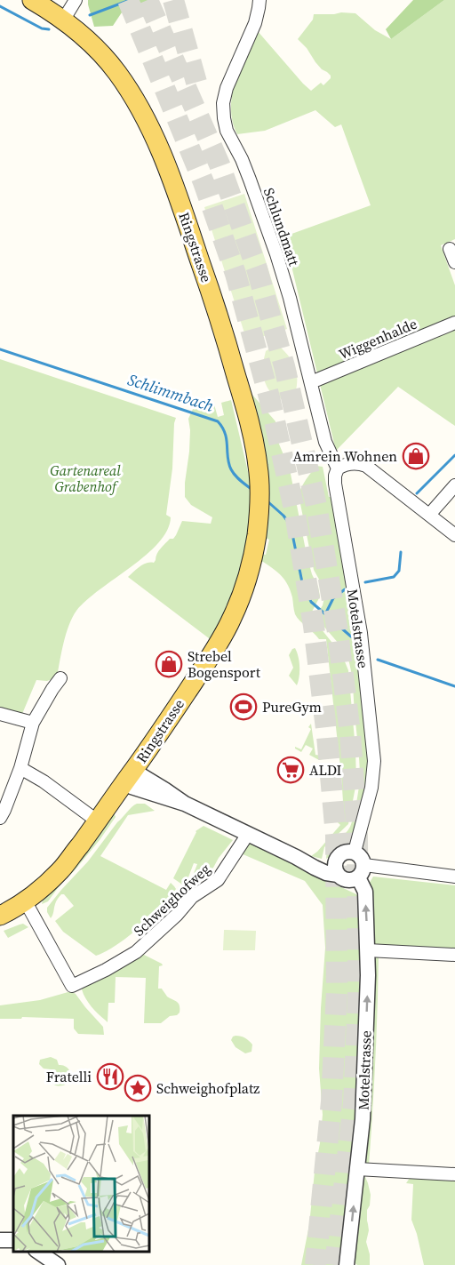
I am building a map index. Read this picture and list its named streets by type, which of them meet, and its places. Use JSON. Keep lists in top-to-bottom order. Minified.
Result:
{"streets":{"main road":["Ringstrasse"],"street":["Schlundmatt","Wiggenhalde","Motelstrasse","Schweighofweg"]},"crossings":[["Schlundmatt","Wiggenhalde"],["Schlundmatt","Motelstrasse"],["Ringstrasse","Schweighofweg"]],"one_way":["Motelstrasse"],"water":["Schlimmbach"],"parks":["Gartenareal Grabenhof"],"places":{"shop":["Amrein Wohnen","Strebel Bogensport"],"sports":["PureGym"],"supermarket":["ALDI"],"restaurant":["Fratelli"],"place":["Schweighofplatz"]}}
